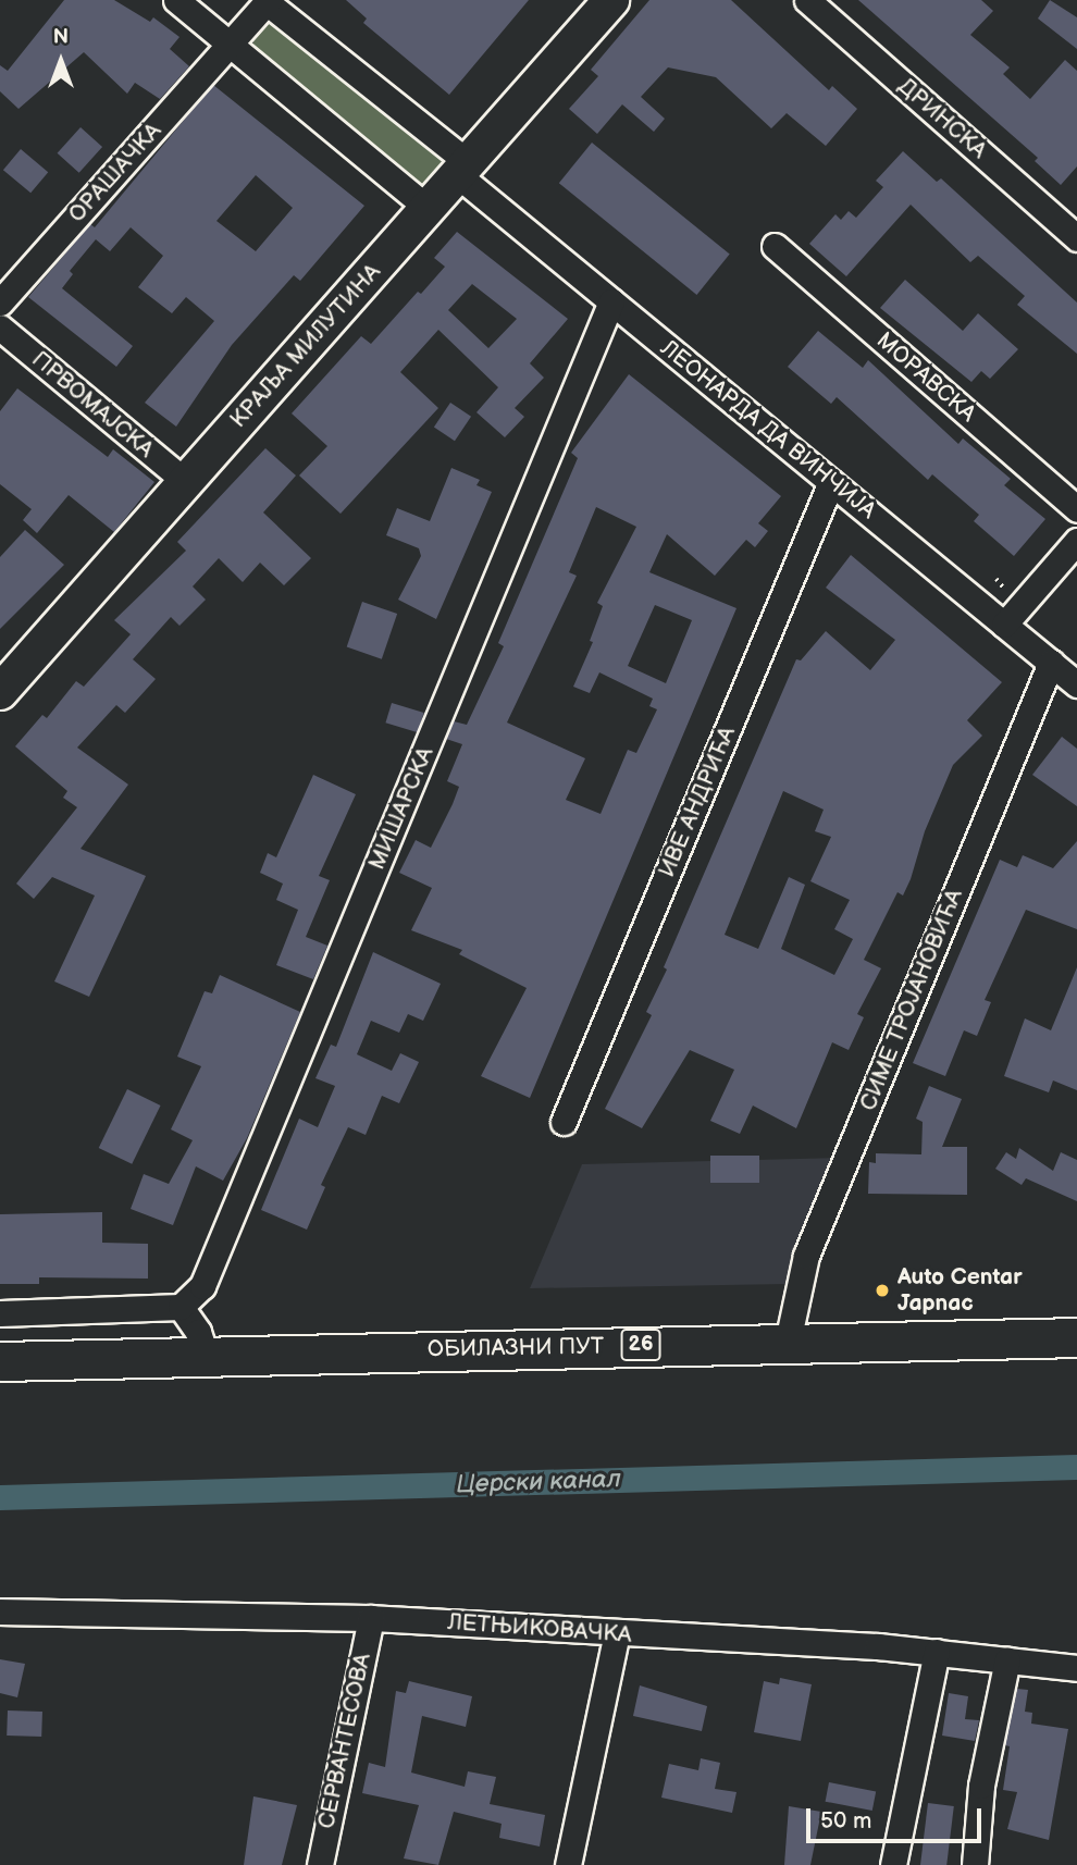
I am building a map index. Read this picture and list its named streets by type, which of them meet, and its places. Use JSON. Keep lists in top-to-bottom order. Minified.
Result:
{"streets":{"main road":["КРАЉА МИЛУТИНА","26","ОБИЛАЗНИ ПУТ"],"street":["ДРИНСКА","ОРАШАЧКА","МОРАВСКА","ПРВОМАЈСКА","ЛЕОНАРДА ДА ВИНЧИЈА","ИВЕ АНДРИЋА","МИШАРСКА","СИМЕ ТРОЈАНОВИЋА","ЛЕТЊИКОВАЧКА","СЕРВАНТЕСОВА"]},"crossings":[["ОРАШАЧКА","ЛЕОНАРДА ДА ВИНЧИЈА"],["КРАЉА МИЛУТИНА","ПРВОМАЈСКА"],["КРАЉА МИЛУТИНА","ЛЕОНАРДА ДА ВИНЧИЈА"],["ЛЕОНАРДА ДА ВИНЧИЈА","ИВЕ АНДРИЋА"],["ЛЕОНАРДА ДА ВИНЧИЈА","МИШАРСКА"],["ЛЕОНАРДА ДА ВИНЧИЈА","СИМЕ ТРОЈАНОВИЋА"],["СИМЕ ТРОЈАНОВИЋА","ОБИЛАЗНИ ПУТ"],["ЛЕТЊИКОВАЧКА","СЕРВАНТЕСОВА"]],"water":["Церски канал"],"places":["Auto Centar Japnac"],"scale_bar":"50 m","north":"top"}
